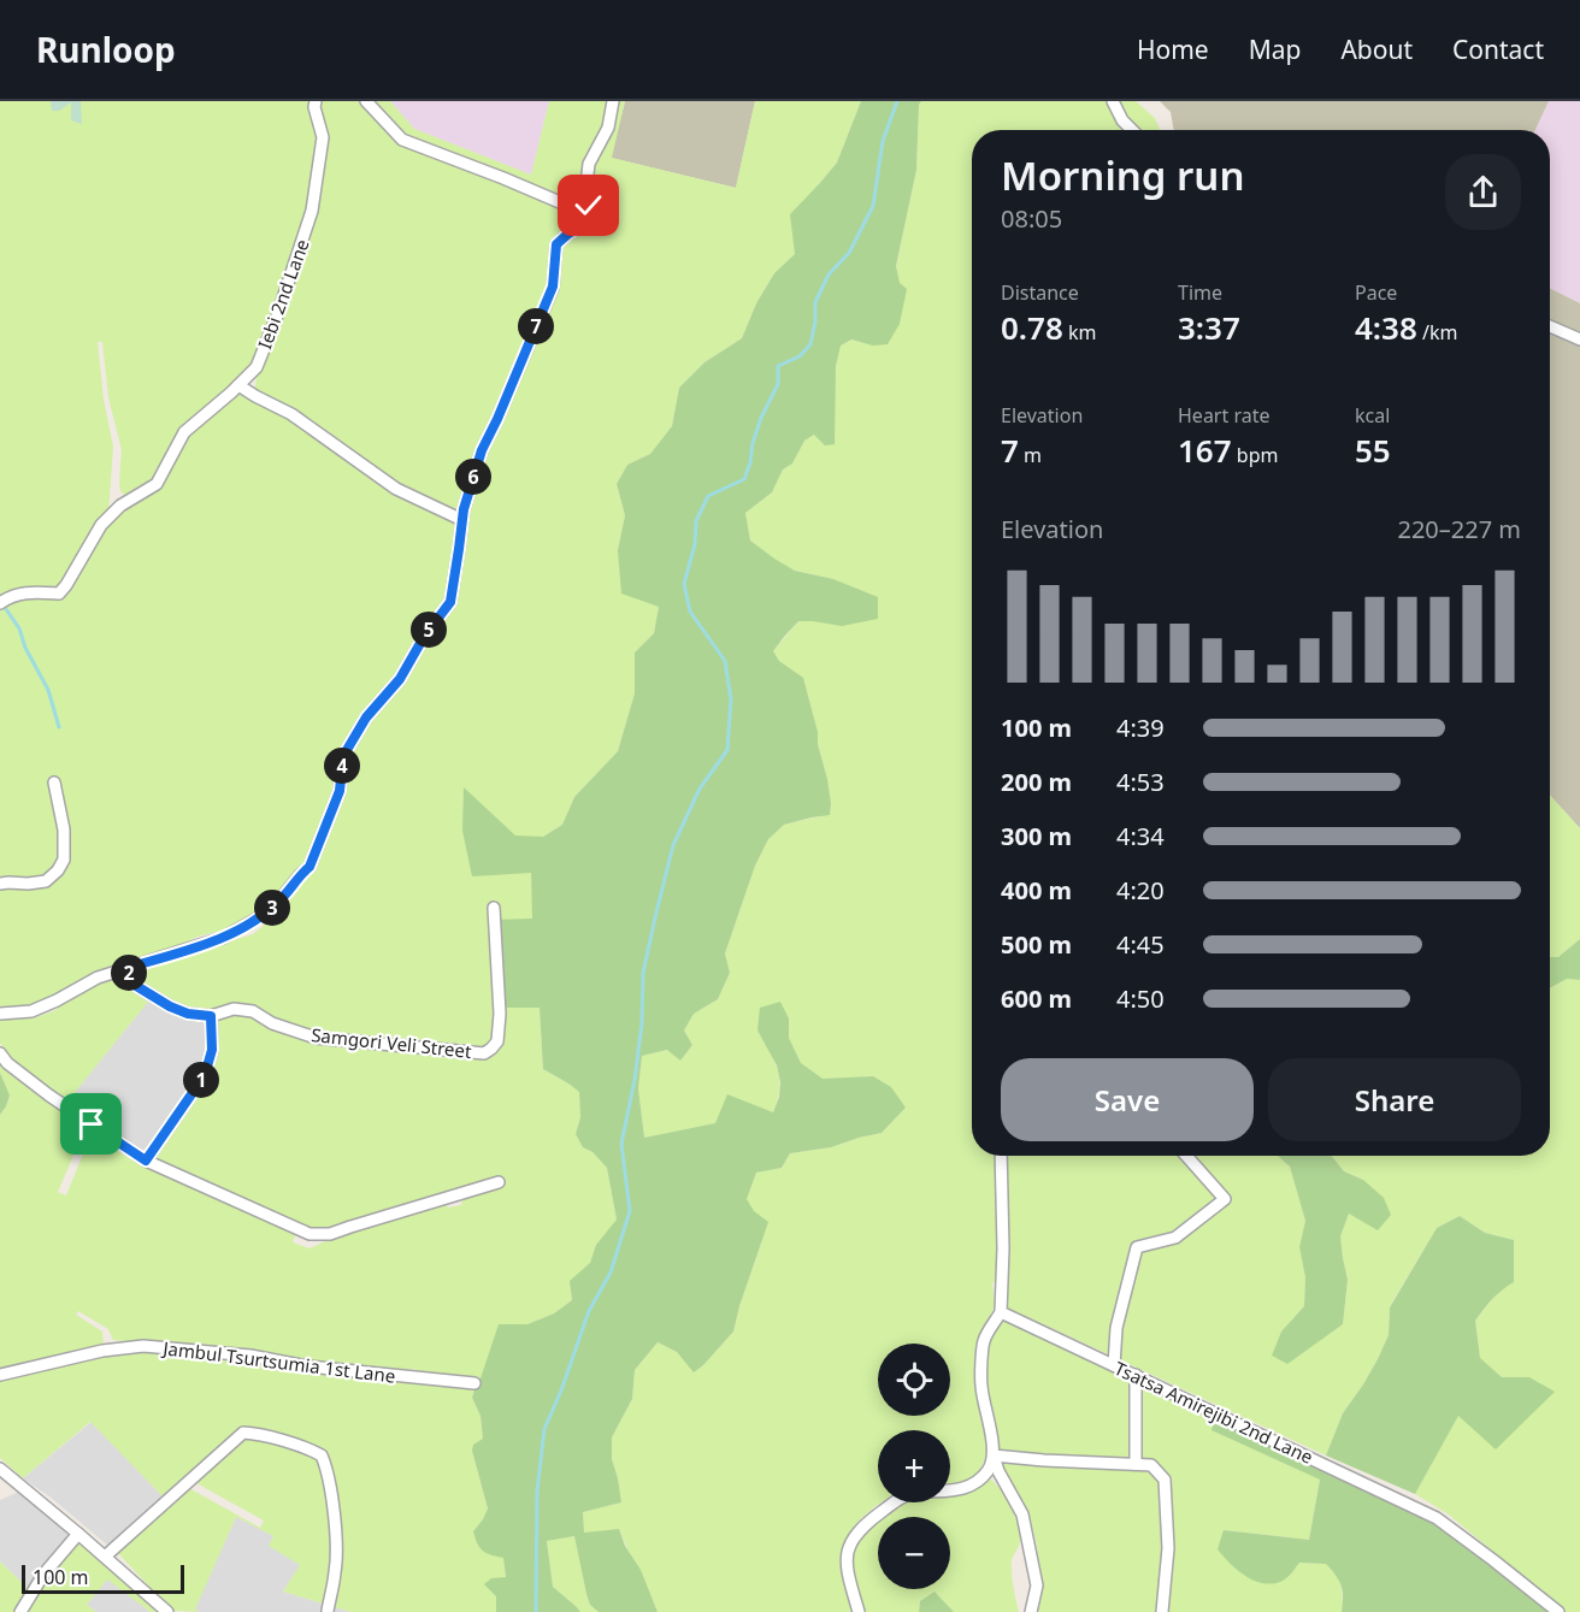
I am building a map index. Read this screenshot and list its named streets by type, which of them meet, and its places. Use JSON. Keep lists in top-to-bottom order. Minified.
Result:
{"streets":{"street":["Iebi 2nd Lane","Samgori Veli Street","Jambul Tsurtsumia 1st Lane","Tsatsa Amirejibi 2nd Lane"]},"scale_bar":"100 m","page":{"header":"Runloop","nav":["Home","Map","About","Contact"],"heading":["Morning run","08:05"],"stats":[["Distance","0.78 km"],["Time","3:37"],["Pace","4:38 /km"],["Elevation","7 m"],["Heart rate","167 bpm"],["kcal","55"]],"pins":["7","6","5","4","3","2","1"],"chart":["Elevation","220–227 m"],"list":[{"name":"100 m","note":"4:39"},{"name":"200 m","note":"4:53"},{"name":"300 m","note":"4:34"},{"name":"400 m","note":"4:20"},{"name":"500 m","note":"4:45"},{"name":"600 m","note":"4:50"}],"buttons":["Save","Share"],"map_buttons":["+","−"],"scale":"100 m"}}
